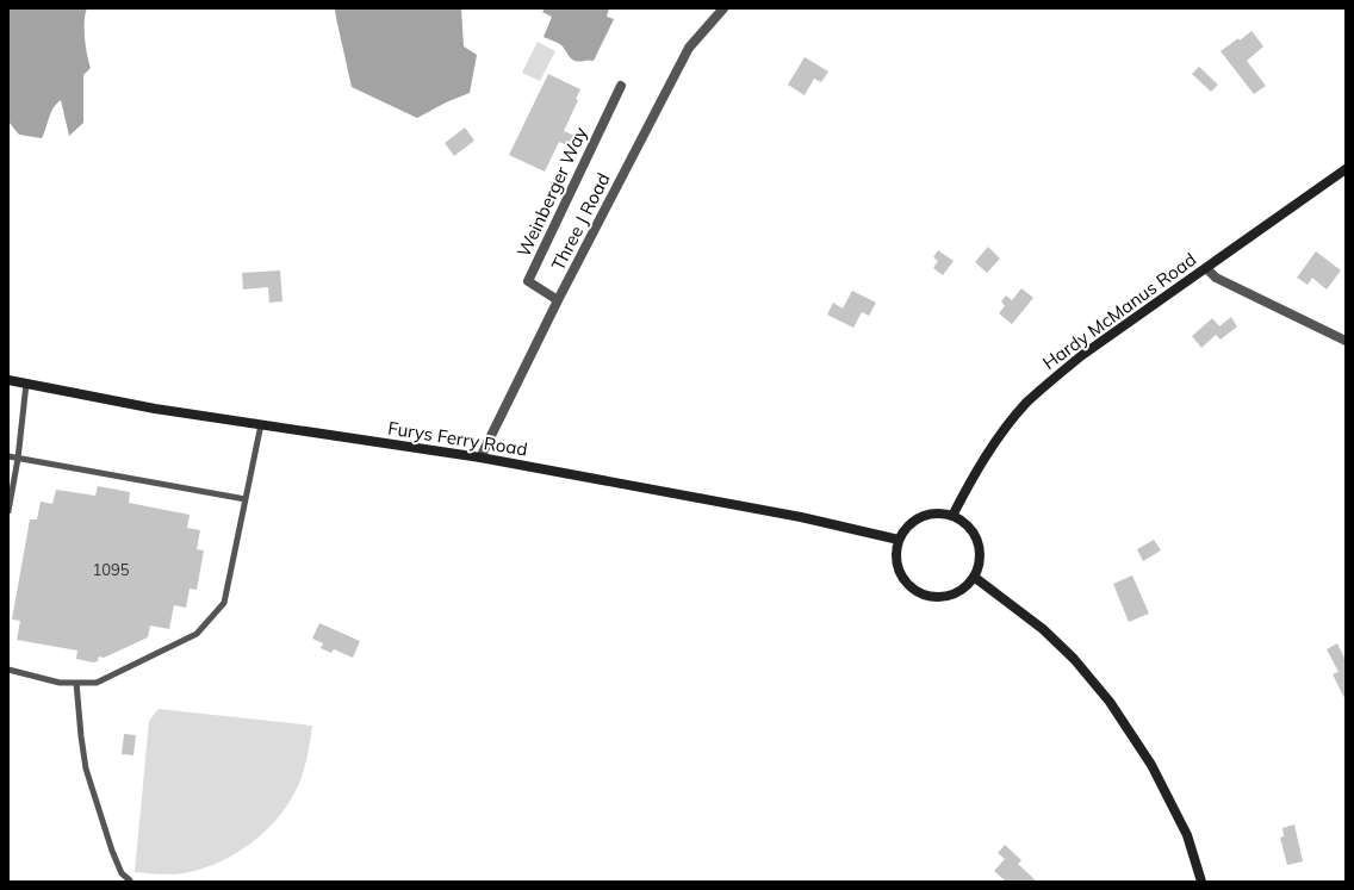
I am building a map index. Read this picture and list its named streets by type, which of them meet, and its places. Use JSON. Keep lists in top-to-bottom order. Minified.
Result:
{"streets":{"main road":["Hardy McManus Road","Furys Ferry Road"],"street":["Weinberger Way","Three J Road"]},"crossings":[["Weinberger Way","Three J Road"],["Three J Road","Furys Ferry Road"],["Hardy McManus Road","Furys Ferry Road"]],"house_numbers":["1095"]}
